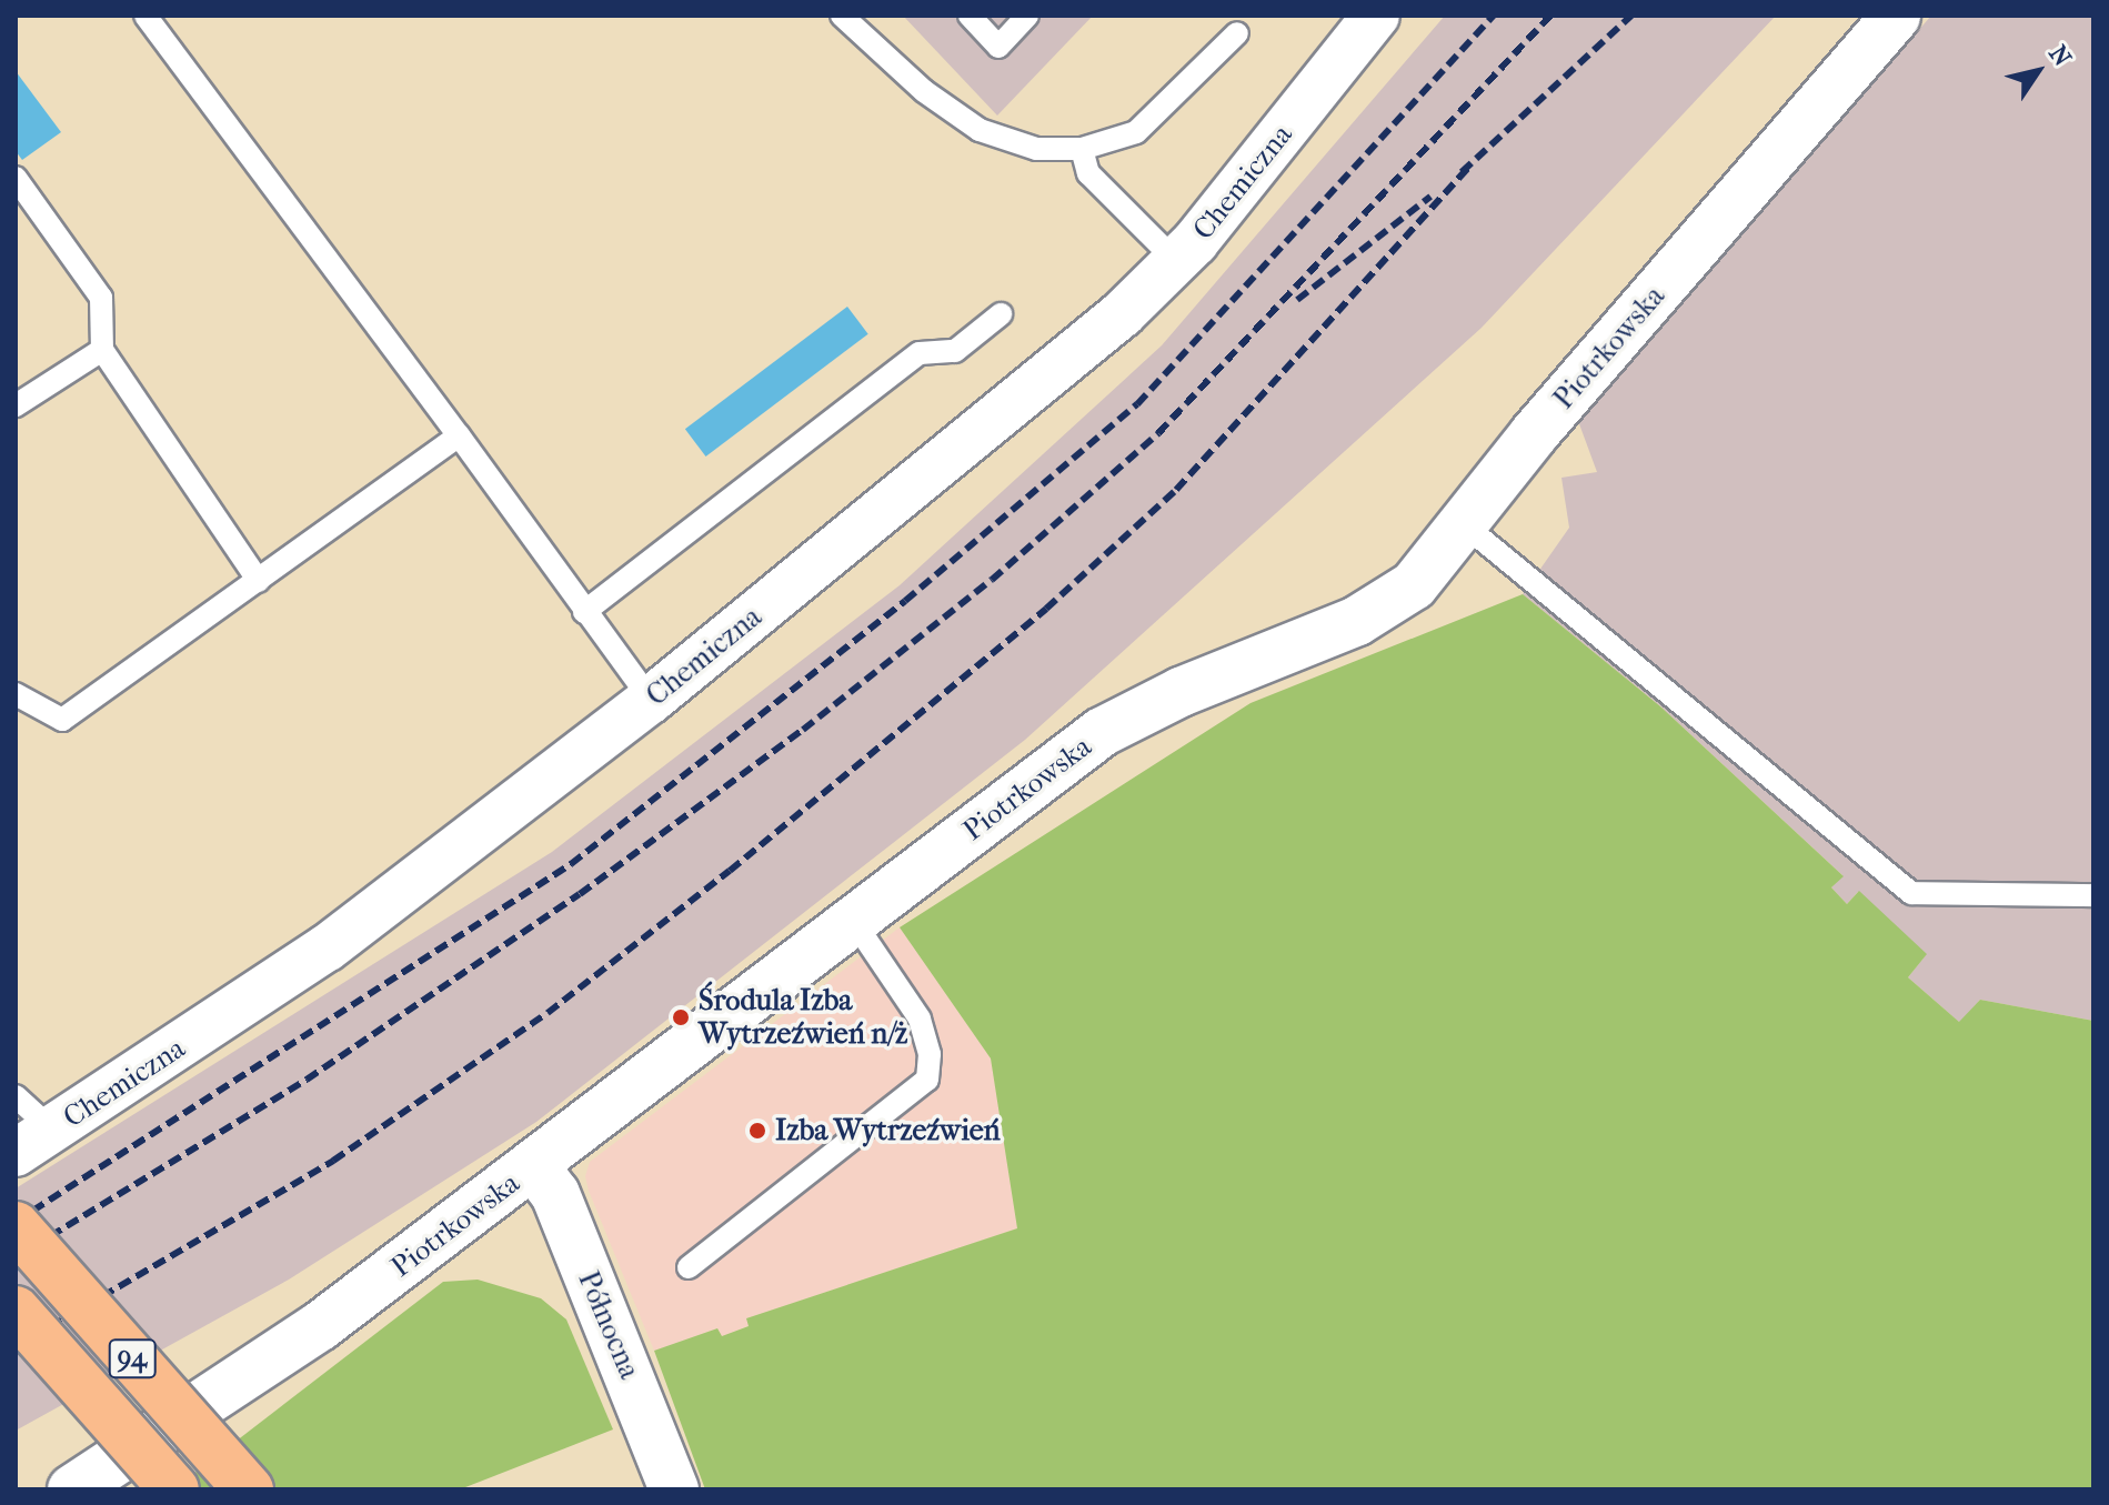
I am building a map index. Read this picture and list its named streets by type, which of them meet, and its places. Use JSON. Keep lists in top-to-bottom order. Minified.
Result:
{"streets":{"main road":["94"],"street":["Chemiczna","Piotrkowska","Północna"]},"crossings":[["Piotrkowska","Północna"]],"places":["Środula Izba Wytrzeźwień n/ż","Izba Wytrzeźwień"],"north":"top right"}
